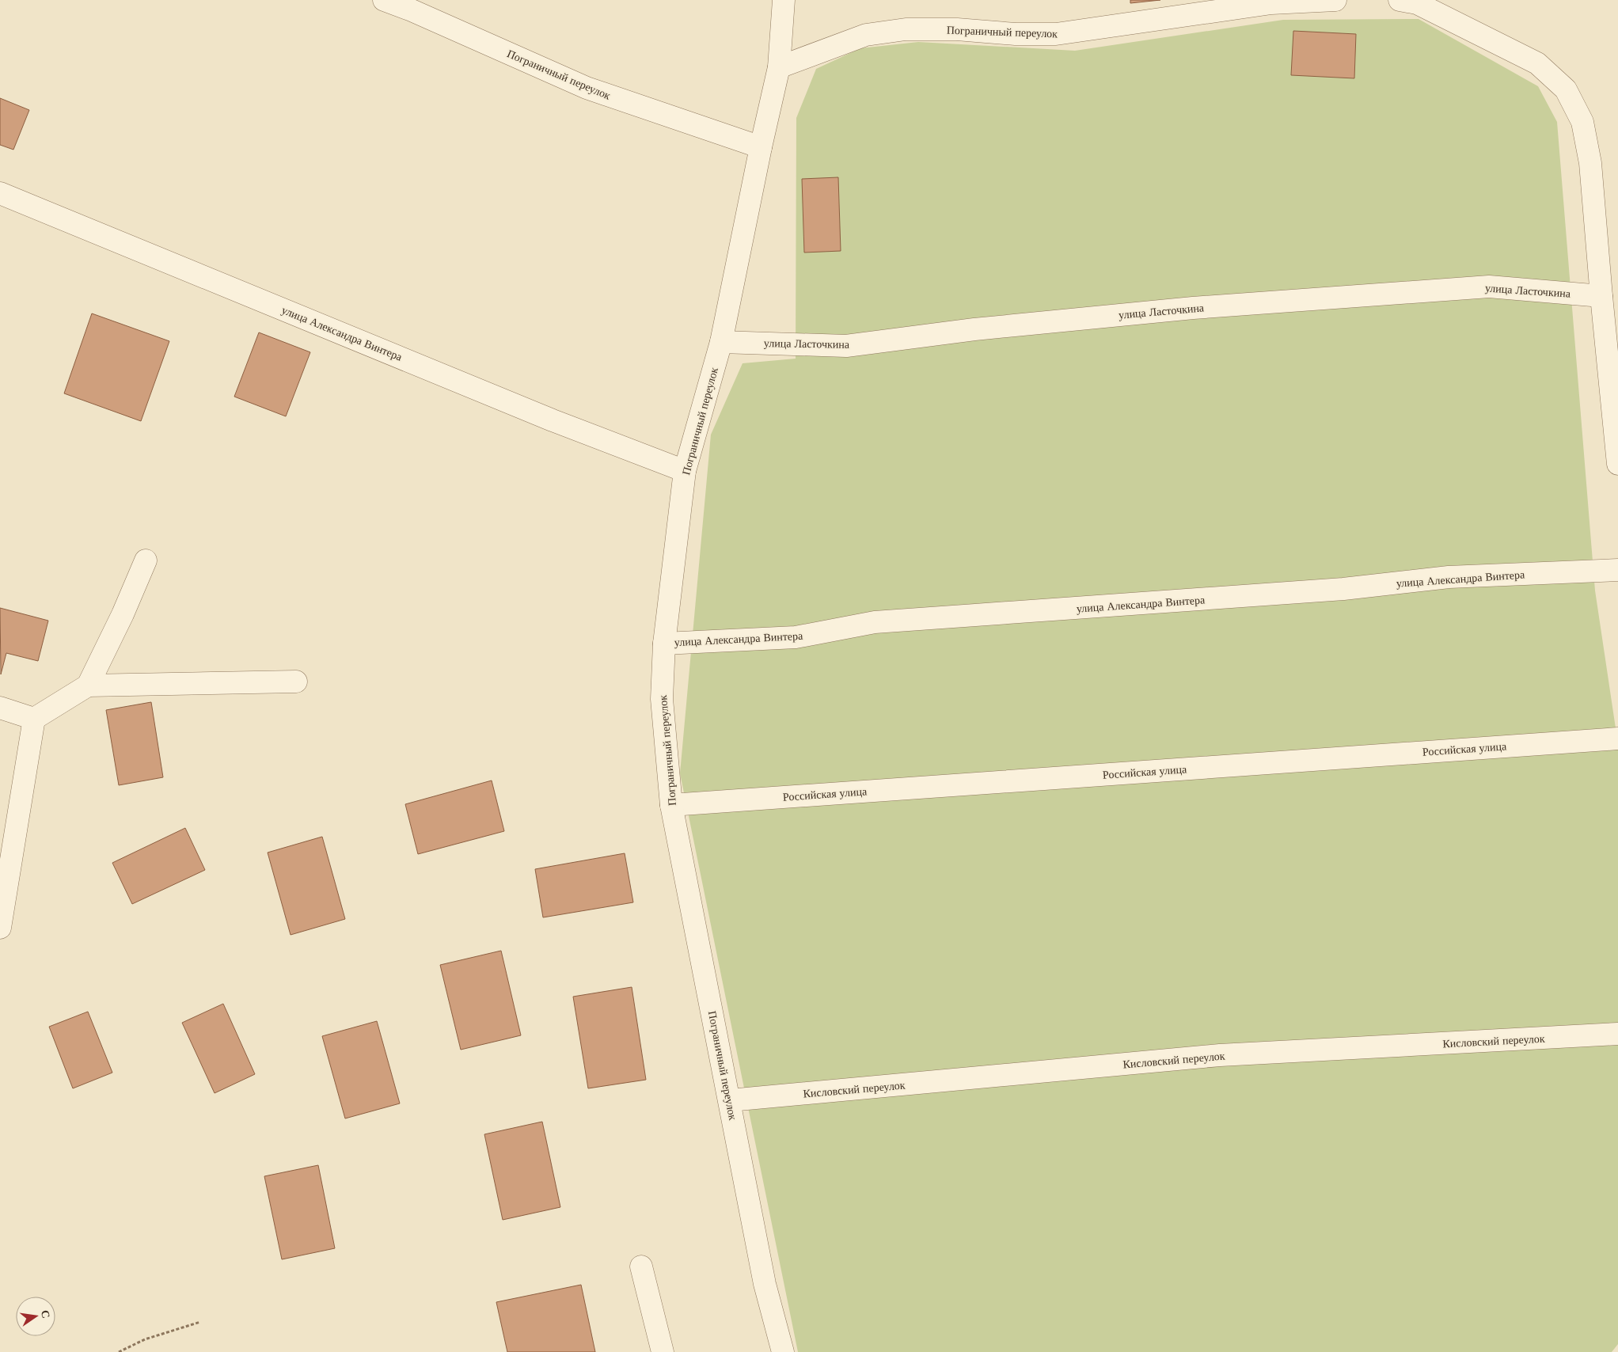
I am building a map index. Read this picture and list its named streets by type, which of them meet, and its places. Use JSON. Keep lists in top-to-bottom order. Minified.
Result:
{"streets":{"street":["Пограничный переулок","улица Ласточкина","улица Александра Винтера","Российская улица","Кисловский переулок"]},"crossings":[["Пограничный переулок","улица Ласточкина"],["Пограничный переулок","улица Александра Винтера"],["Пограничный переулок","Российская улица"],["Пограничный переулок","Кисловский переулок"]],"north":"right"}
